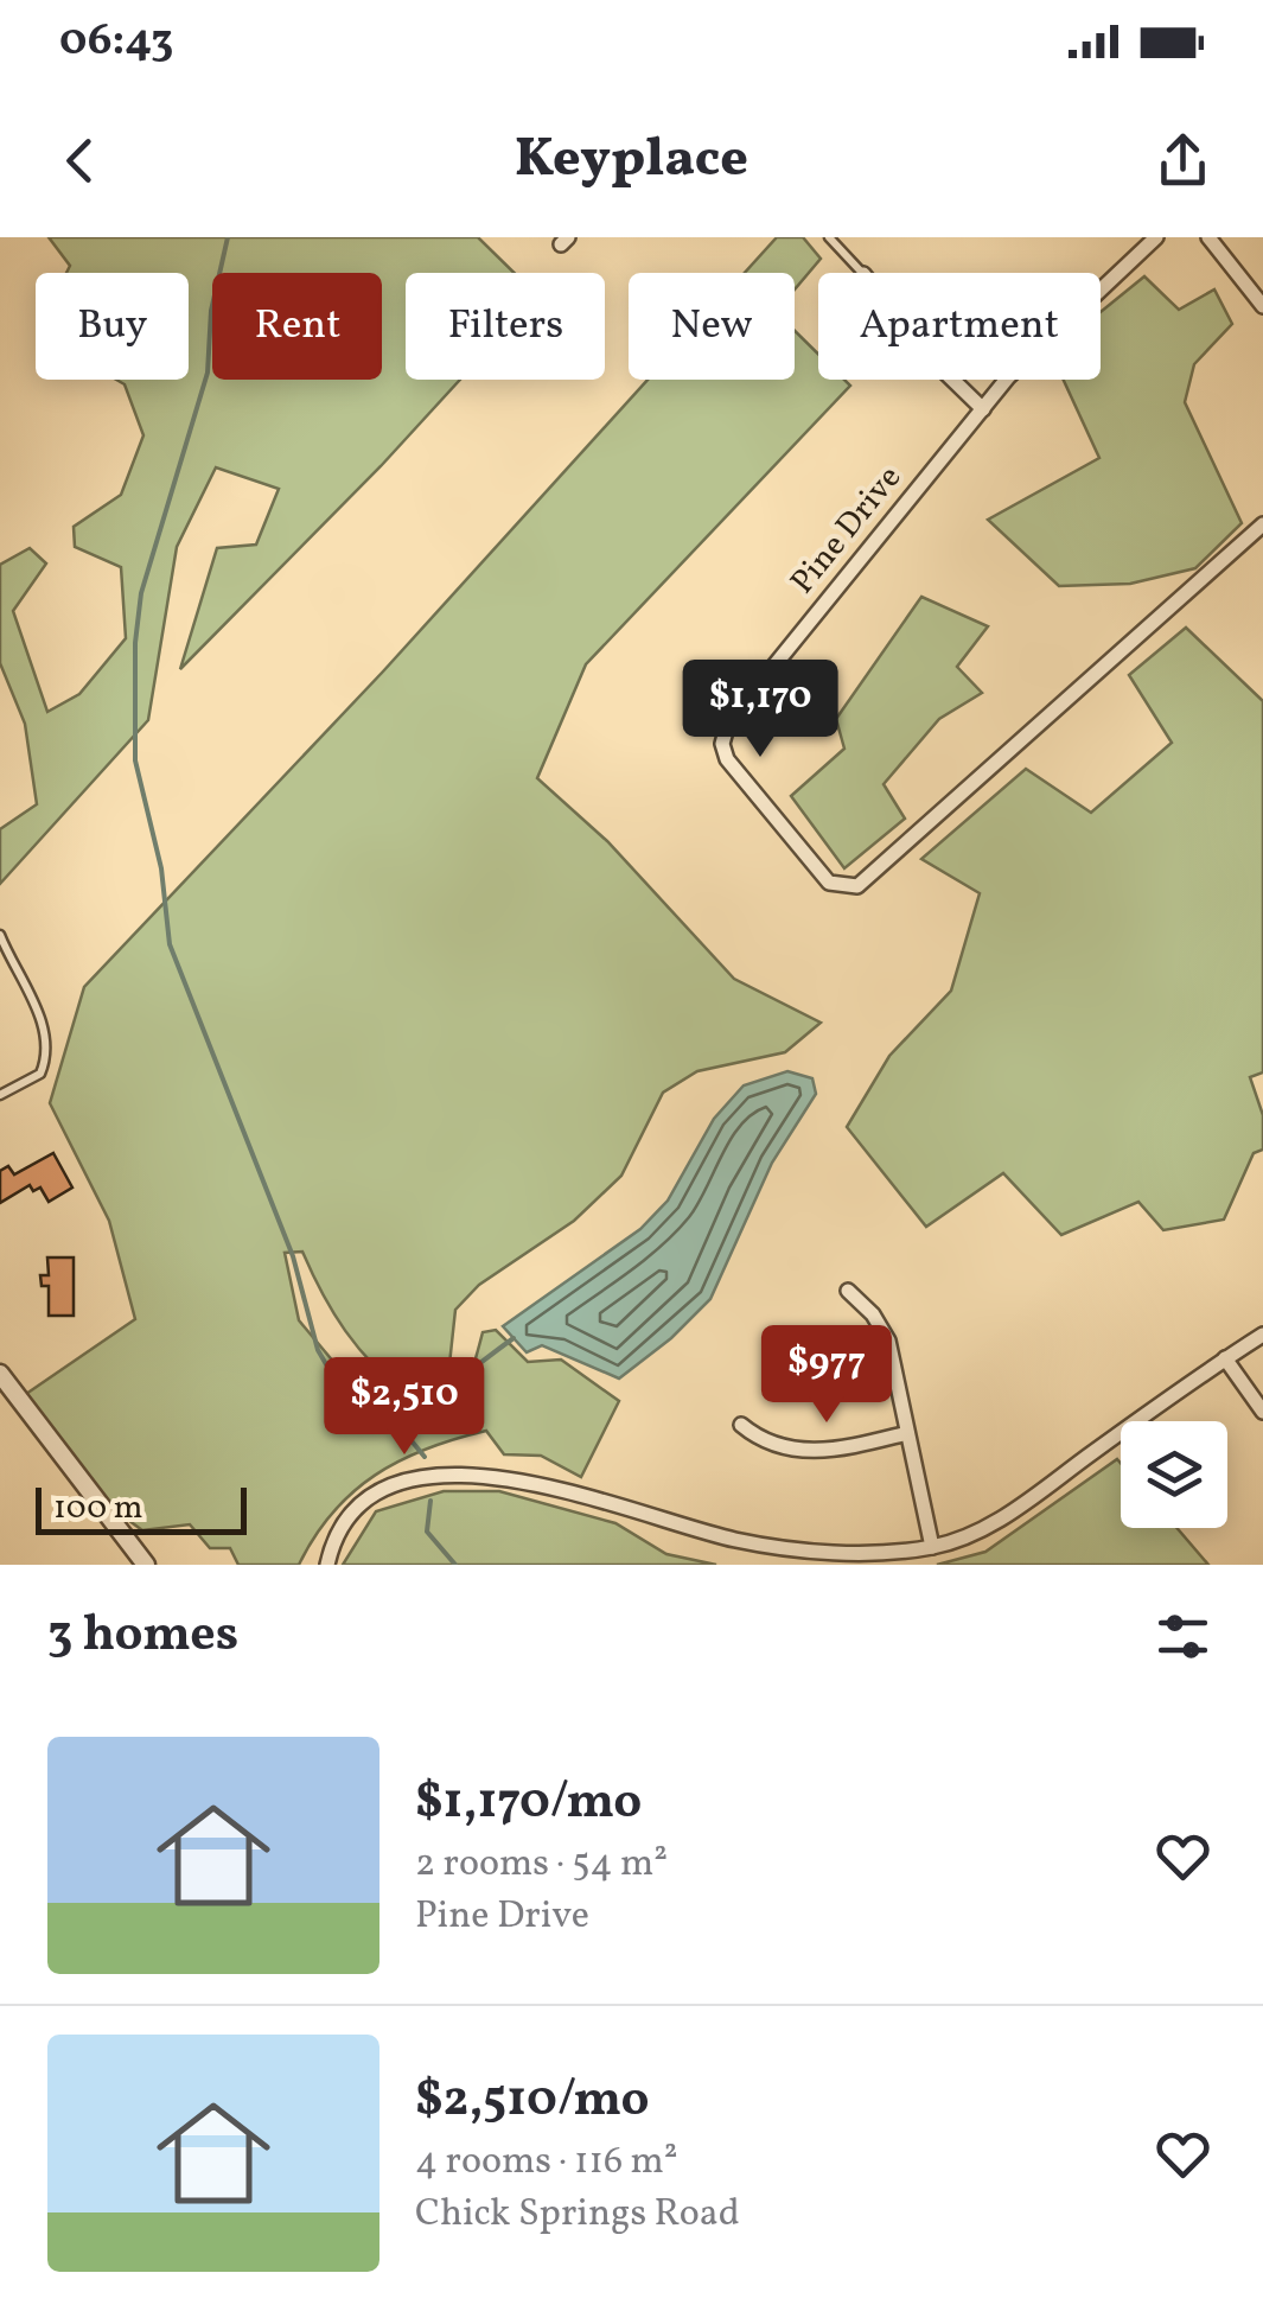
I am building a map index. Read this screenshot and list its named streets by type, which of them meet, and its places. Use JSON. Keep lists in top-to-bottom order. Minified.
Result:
{"streets":{"street":["Pine Drive"]},"scale_bar":"100 m","page":{"status":"06:43","header":"Keyplace","chip":["Buy","Rent","Filters","New","Apartment"],"price":["$1,170","$977","$2,510"],"scale":"100 m","heading":"3 homes","list":[{"name":"$1,170/mo","note":"2 rooms · 54 m² · Pine Drive"},{"name":"$2,510/mo","note":"4 rooms · 116 m² · Chick Springs Road"}]}}
